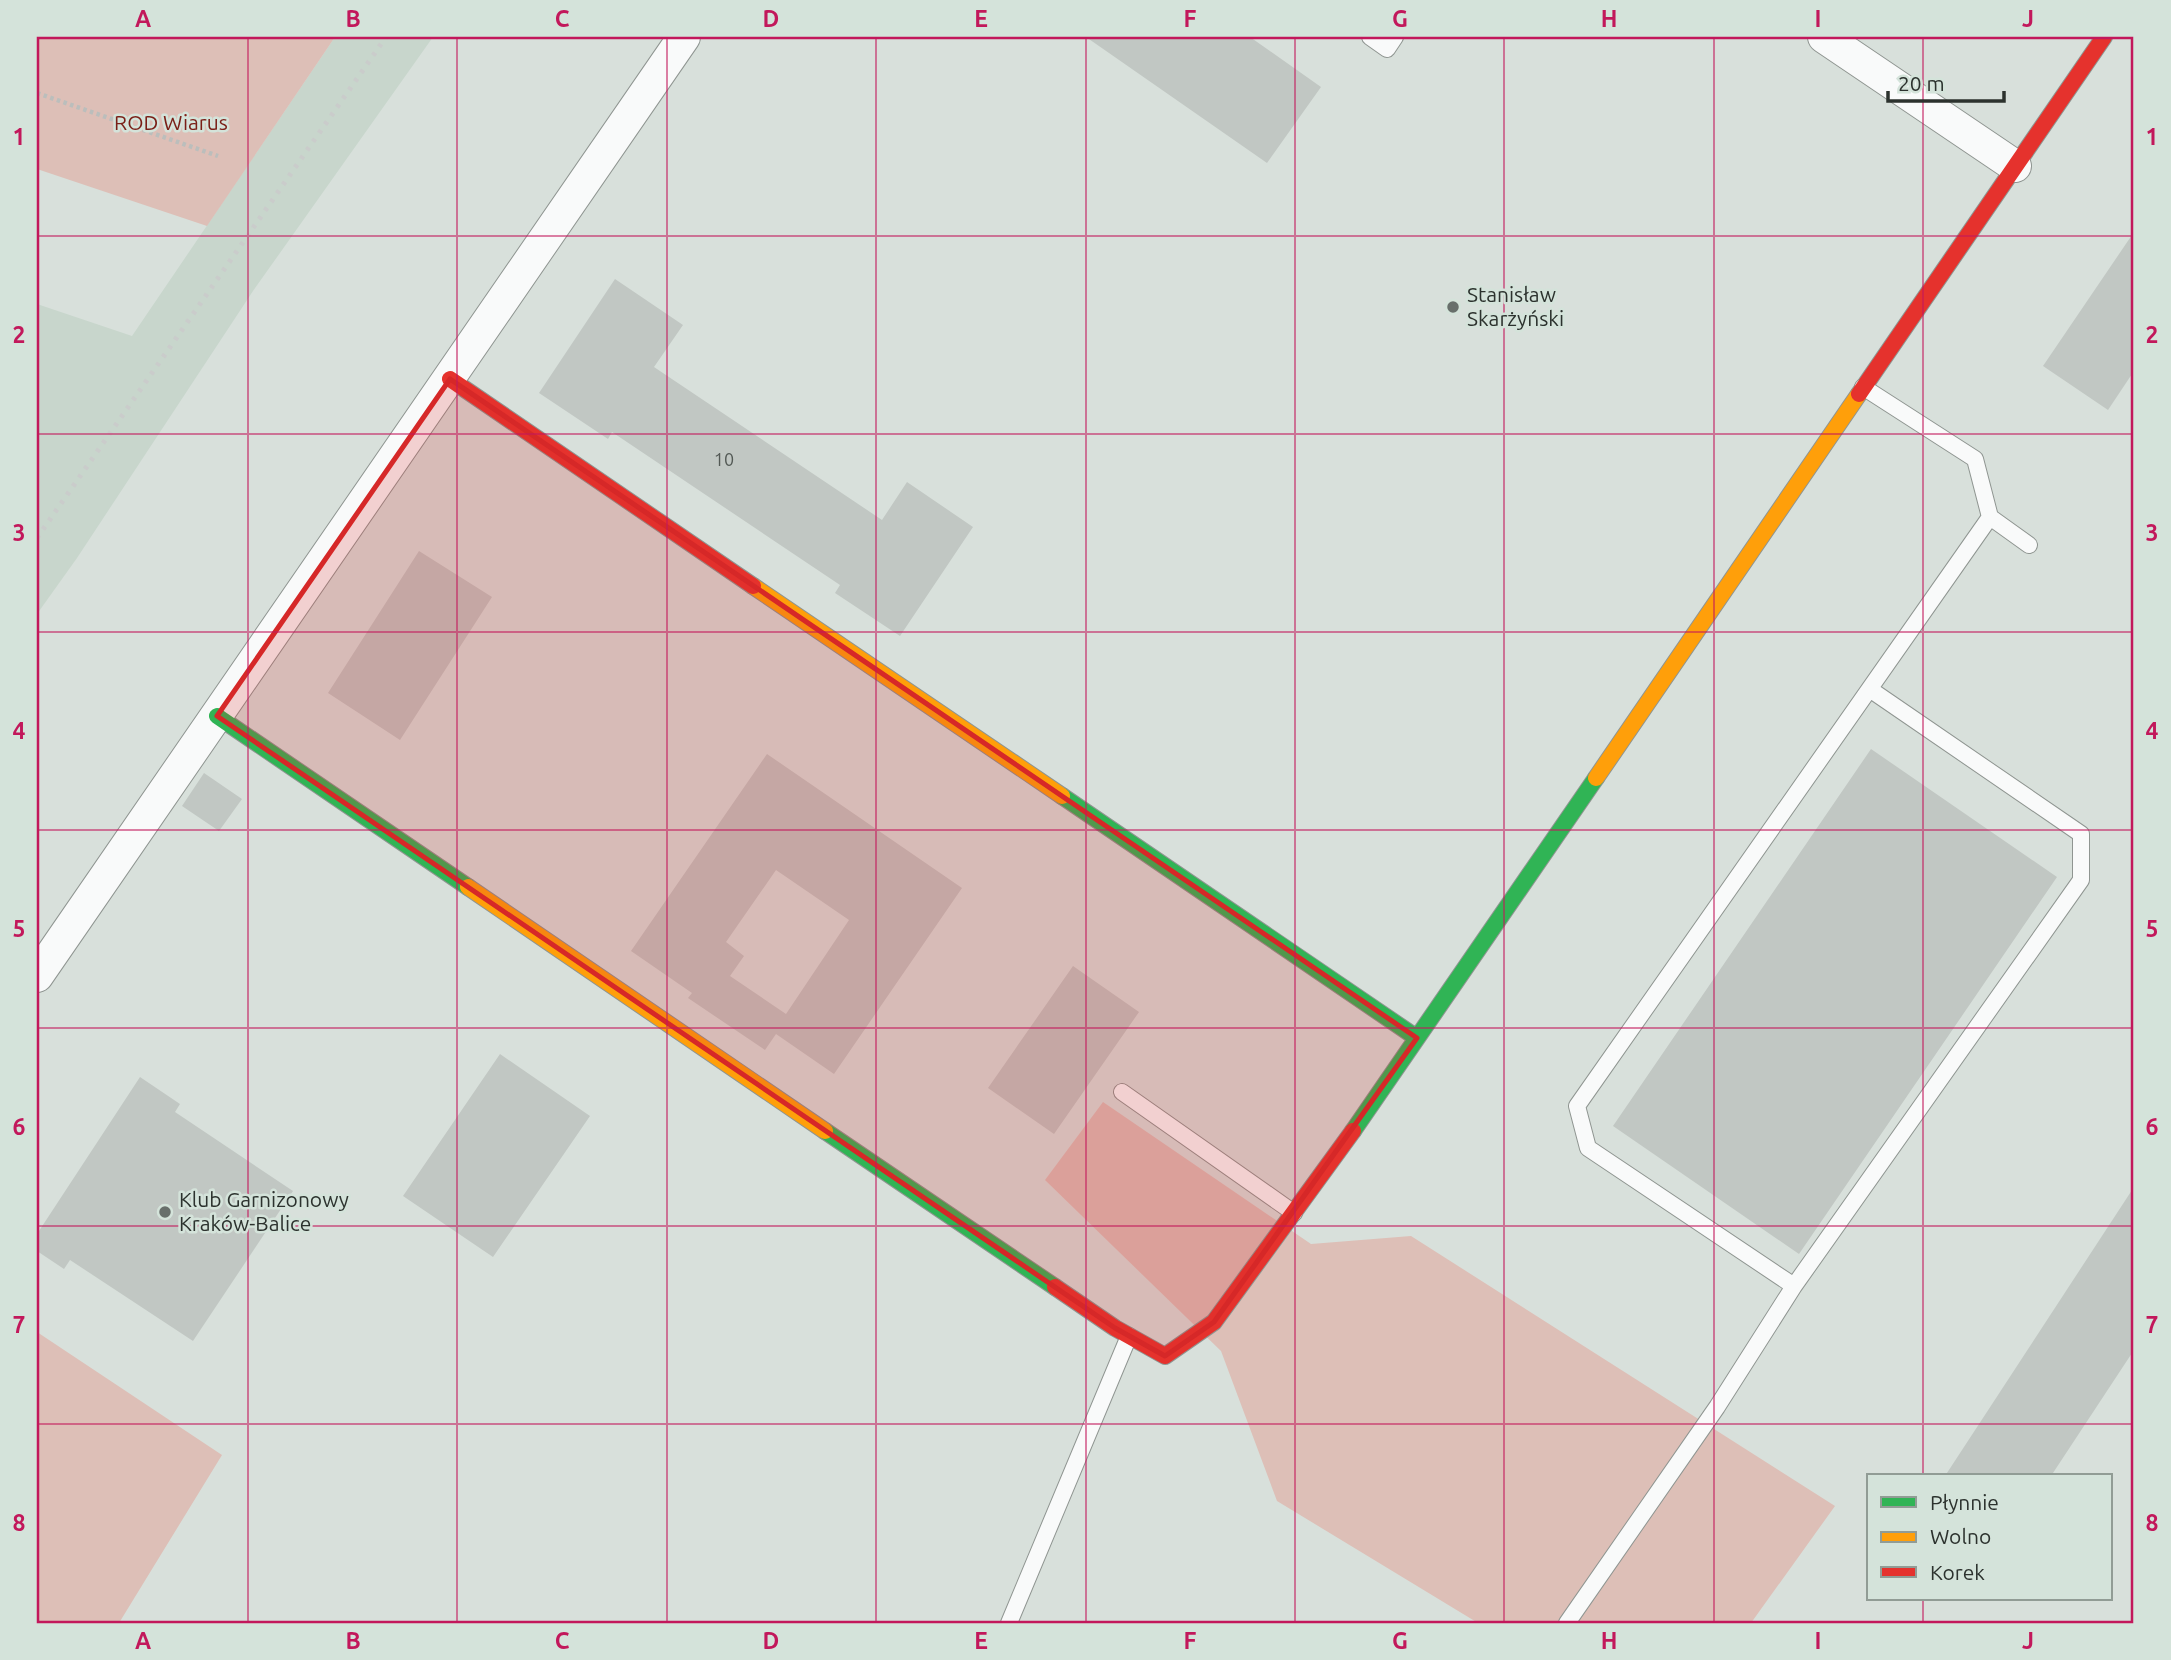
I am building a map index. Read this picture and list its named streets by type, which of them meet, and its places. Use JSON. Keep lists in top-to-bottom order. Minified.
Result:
{"parks":["ROD Wiarus"],"places":["Stanisław Skarżyński","Klub Garnizonowy Kraków-Balice"],"house_numbers":["10"],"legend":["Płynnie","Wolno","Korek"],"scale_bar":"20 m","grid":{"columns":["A","B","C","D","E","F","G","H","I","J"],"rows":["1","2","3","4","5","6","7","8"]}}
